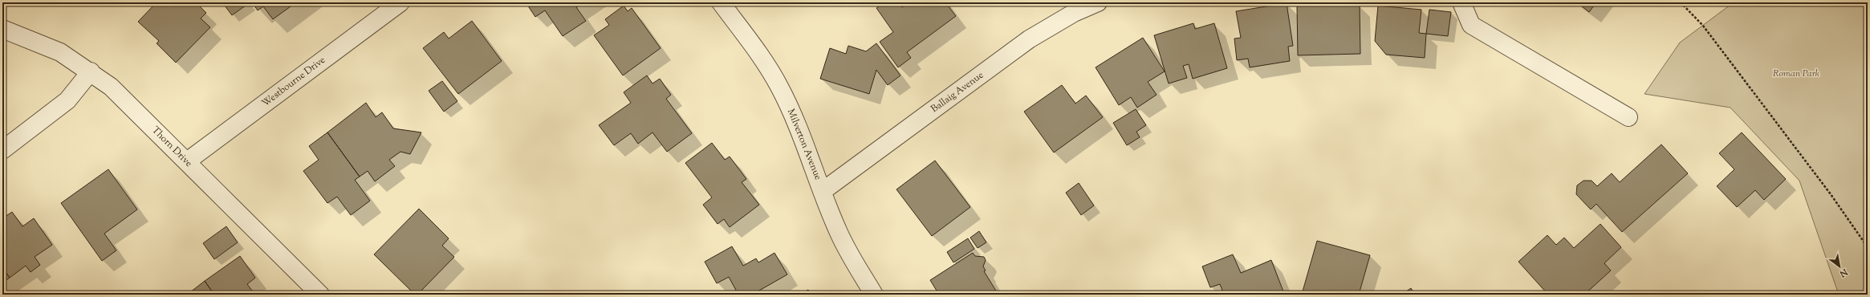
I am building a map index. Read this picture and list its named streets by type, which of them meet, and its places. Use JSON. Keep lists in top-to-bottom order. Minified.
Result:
{"streets":{"street":["Westbourne Drive","Ballaig Avenue","Milverton Avenue","Thorn Drive"]},"crossings":[["Westbourne Drive","Thorn Drive"],["Ballaig Avenue","Milverton Avenue"]],"parks":["Roman Park"],"north":"bottom right"}
